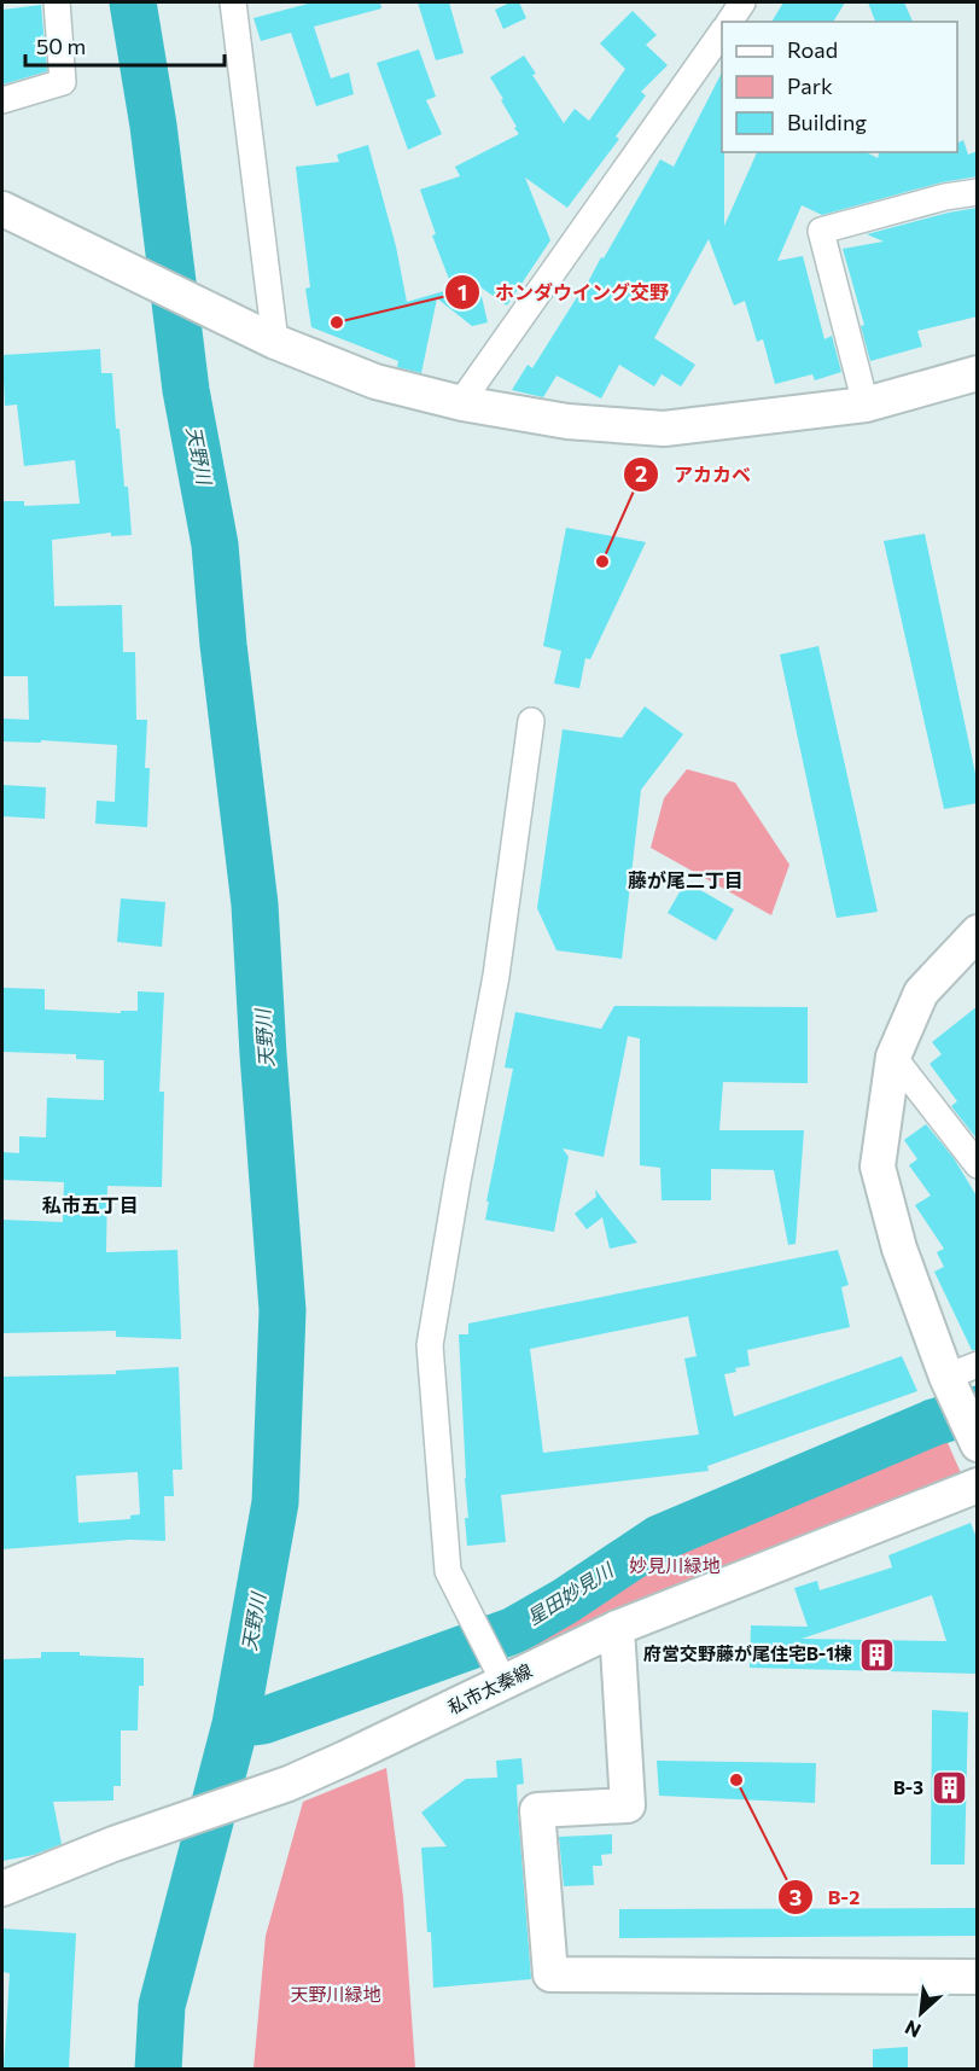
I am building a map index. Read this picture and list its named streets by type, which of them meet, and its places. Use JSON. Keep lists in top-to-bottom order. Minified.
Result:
{"streets":{"street":["私市太秦線"]},"districts":["藤が尾二丁目","私市五丁目"],"water":["天野川","星田妙見川"],"parks":["妙見川緑地","天野川緑地"],"places":{"other":["ホンダウイング交野","アカカベ","B-2"],"building":["府営交野藤が尾住宅B-1棟","B-3"]},"legend":["Road","Park","Building"],"scale_bar":"50 m","north":"bottom left"}
